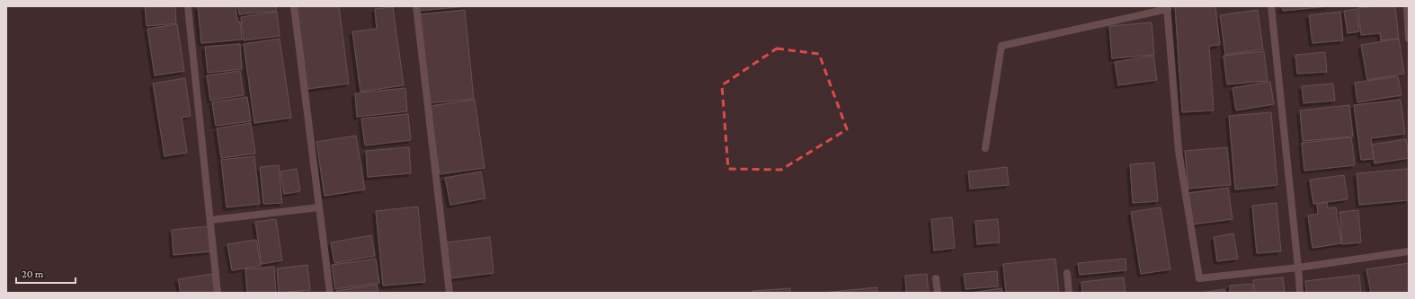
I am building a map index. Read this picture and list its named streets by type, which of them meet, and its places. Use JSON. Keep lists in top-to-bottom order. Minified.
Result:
{"scale_bar":"20 m"}
